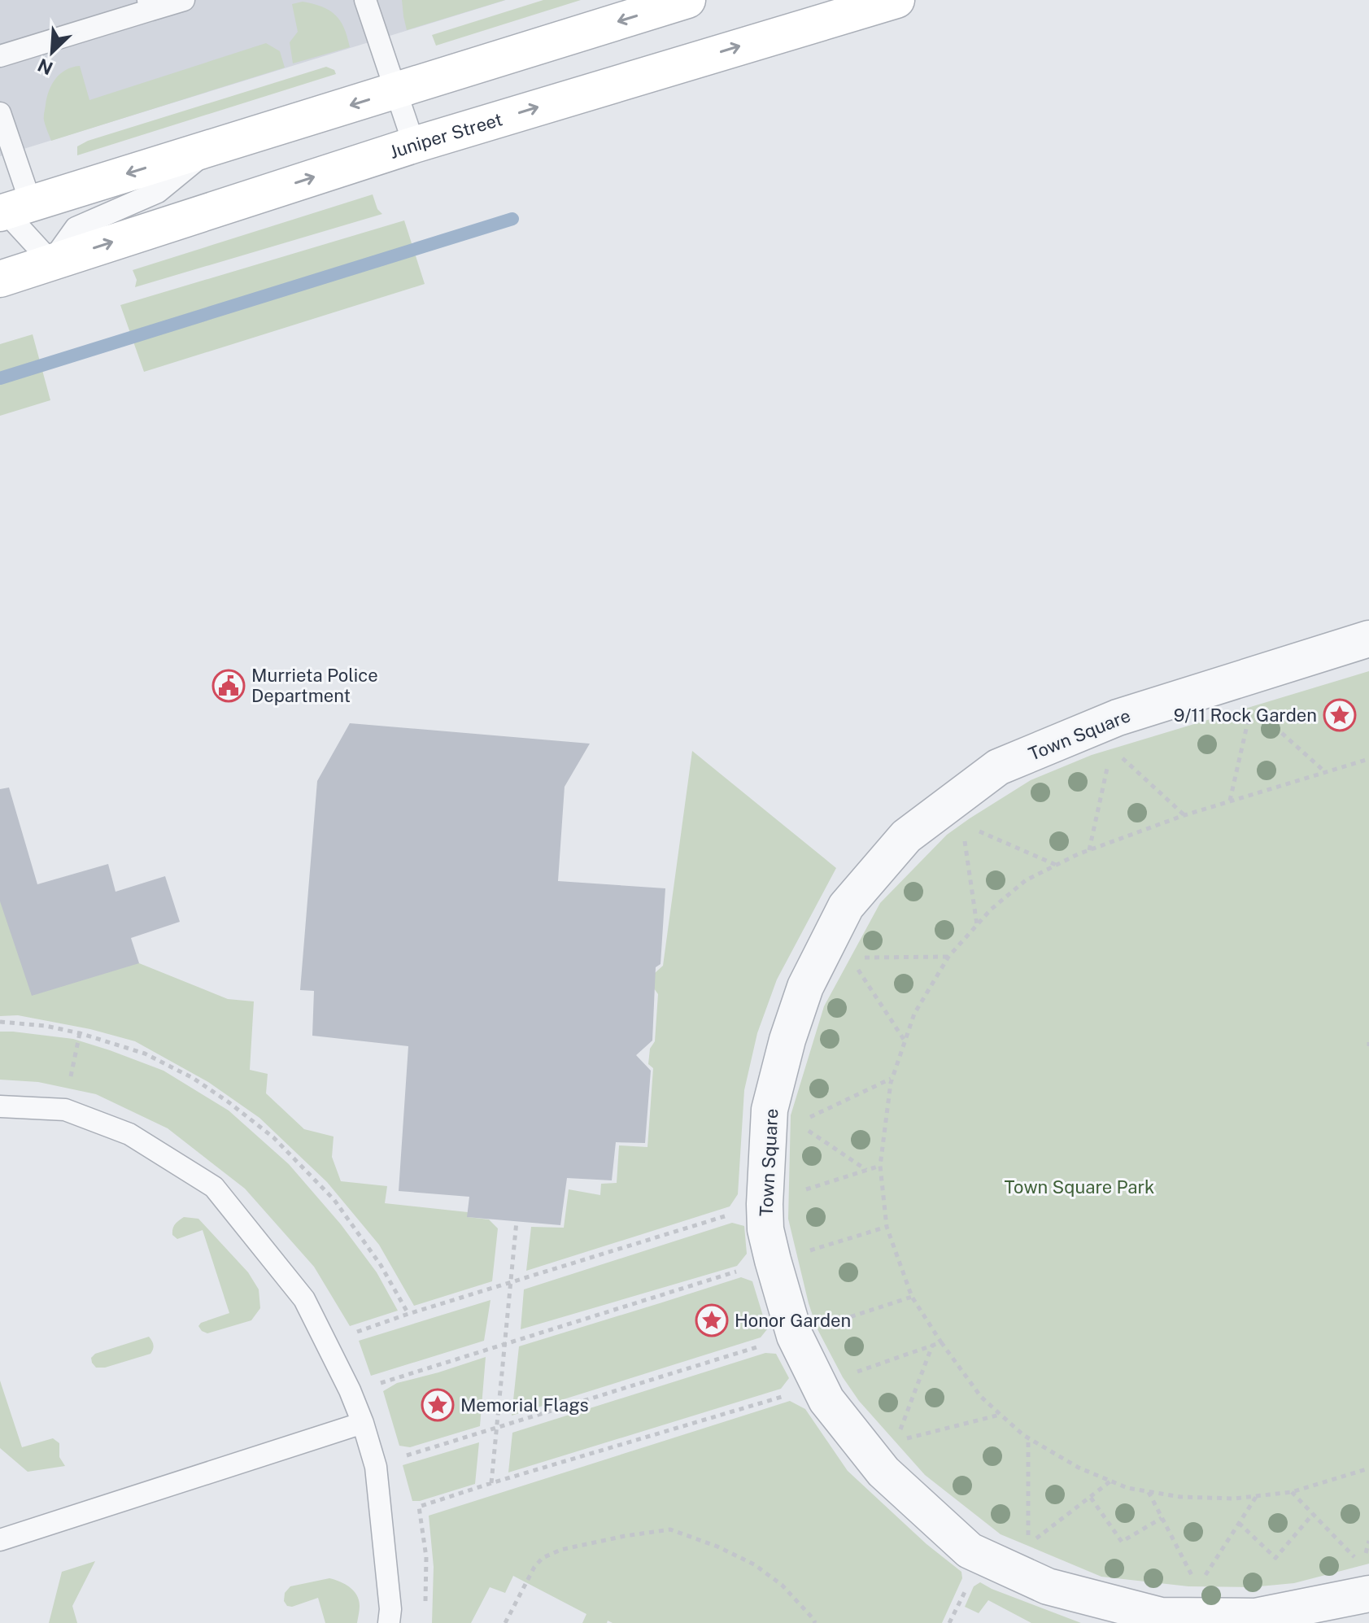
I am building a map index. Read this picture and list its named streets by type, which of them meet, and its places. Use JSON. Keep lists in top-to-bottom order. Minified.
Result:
{"streets":{"street":["Juniper Street","Town Square"]},"parks":["Town Square Park"],"places":{"public building":["Murrieta Police Department"],"place":["9/11 Rock Garden","Honor Garden","Memorial Flags"]},"north":"bottom left"}
